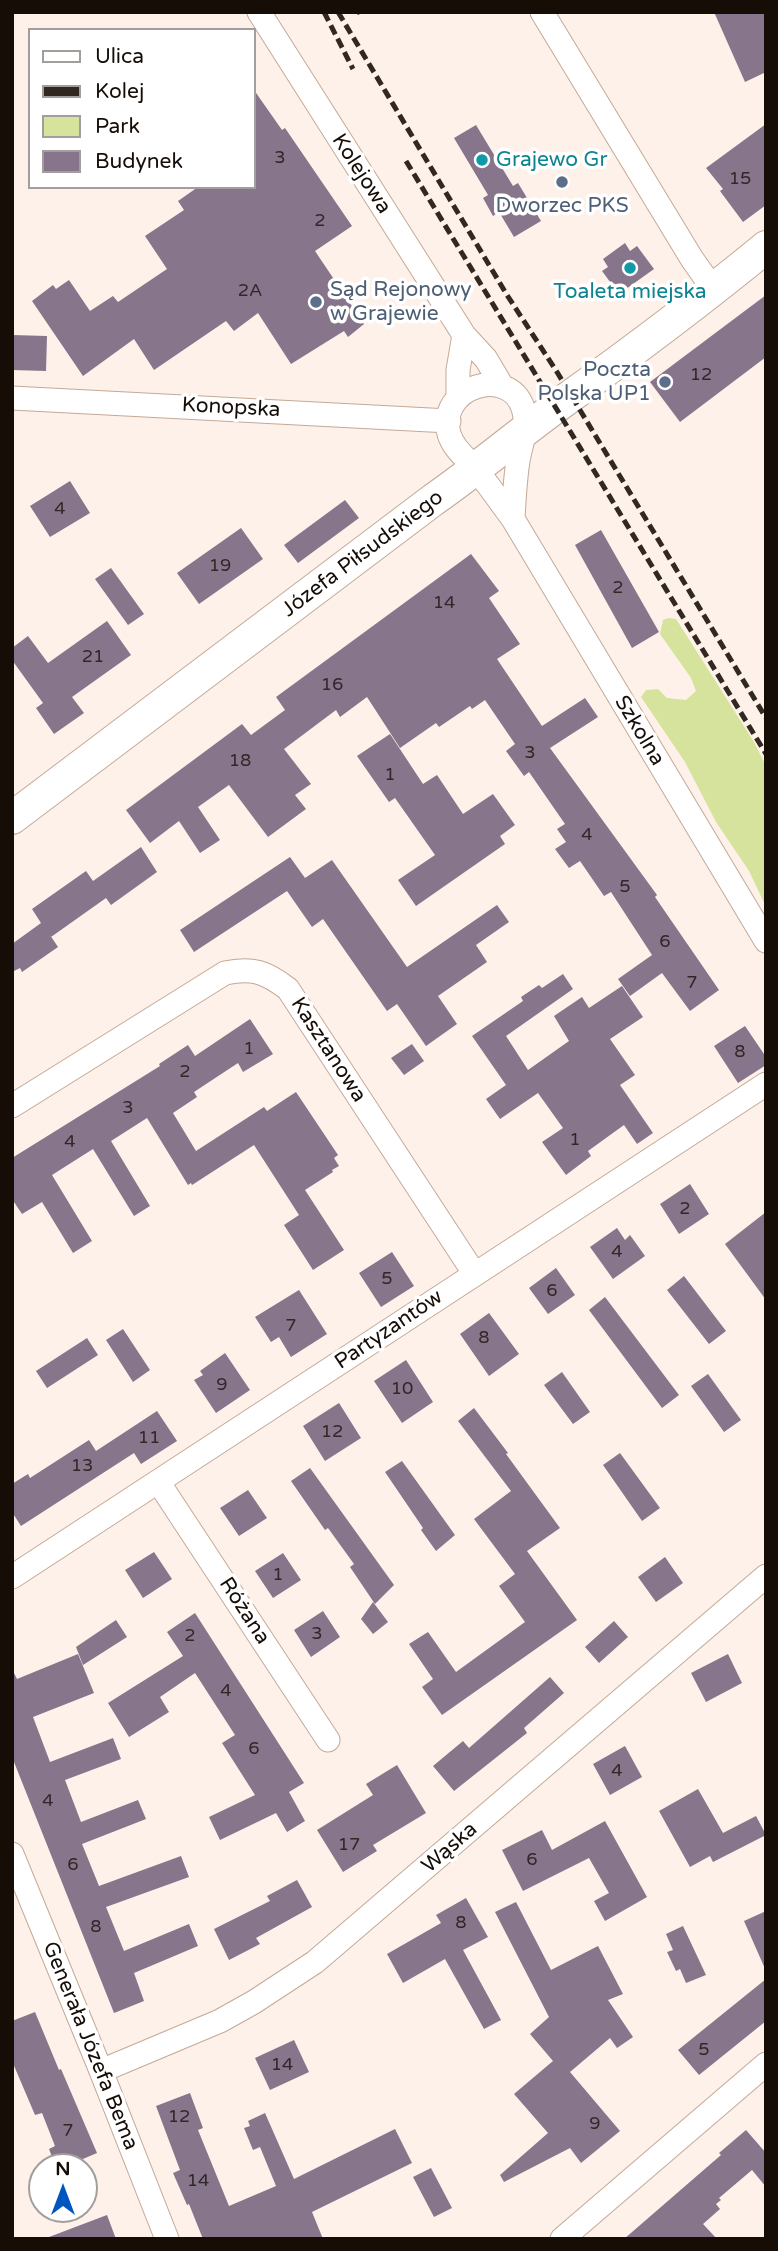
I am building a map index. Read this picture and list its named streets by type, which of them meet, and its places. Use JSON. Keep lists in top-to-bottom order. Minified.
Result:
{"streets":{"main road":["Józefa Piłsudskiego"],"street":["Kolejowa","Konopska","Szkolna","Kasztanowa","Partyzantów","Różana","Wąska","Generała Józefa Bema"]},"crossings":[["Kolejowa","Konopska"],["Kolejowa","Józefa Piłsudskiego"],["Kolejowa","Szkolna"],["Konopska","Józefa Piłsudskiego"],["Konopska","Szkolna"],["Józefa Piłsudskiego","Szkolna"],["Kasztanowa","Partyzantów"],["Partyzantów","Różana"],["Wąska","Generała Józefa Bema"]],"places":["Grajewo Gr","Dworzec PKS","Toaleta miejska","Sąd Rejonowy w Grajewie","Poczta Polska UP1"],"house_numbers":["3","15","2","2A","12","4","19","2","14","21","16","3","18","1","4","5","6","7","1","8","2","3","1","4","2","4","5","6","7","8","9","10","12","11","13","1","3","2","4","6","4","4","17","6","6","8","8","5","14","12","9","7","14"],"legend":["Ulica","Kolej","Park","Budynek"],"north":"top"}
